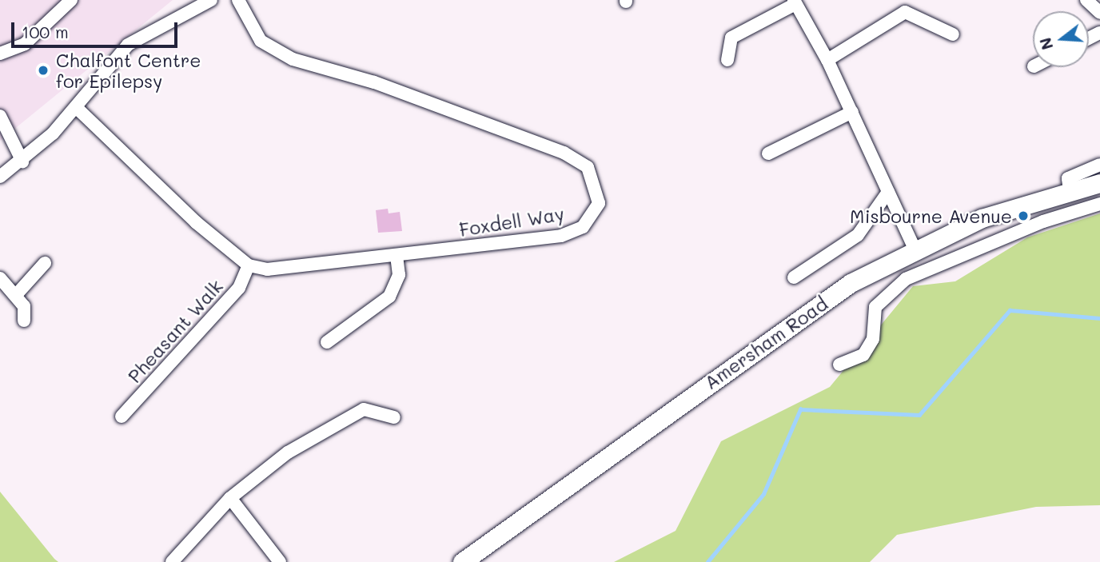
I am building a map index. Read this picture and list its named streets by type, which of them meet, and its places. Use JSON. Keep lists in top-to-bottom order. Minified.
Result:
{"streets":{"highway":["Amersham Road"],"street":["Foxdell Way","Pheasant Walk"]},"crossings":[["Foxdell Way","Pheasant Walk"]],"places":["Chalfont Centre for Epilepsy","Misbourne Avenue"],"scale_bar":"100 m","north":"left"}
